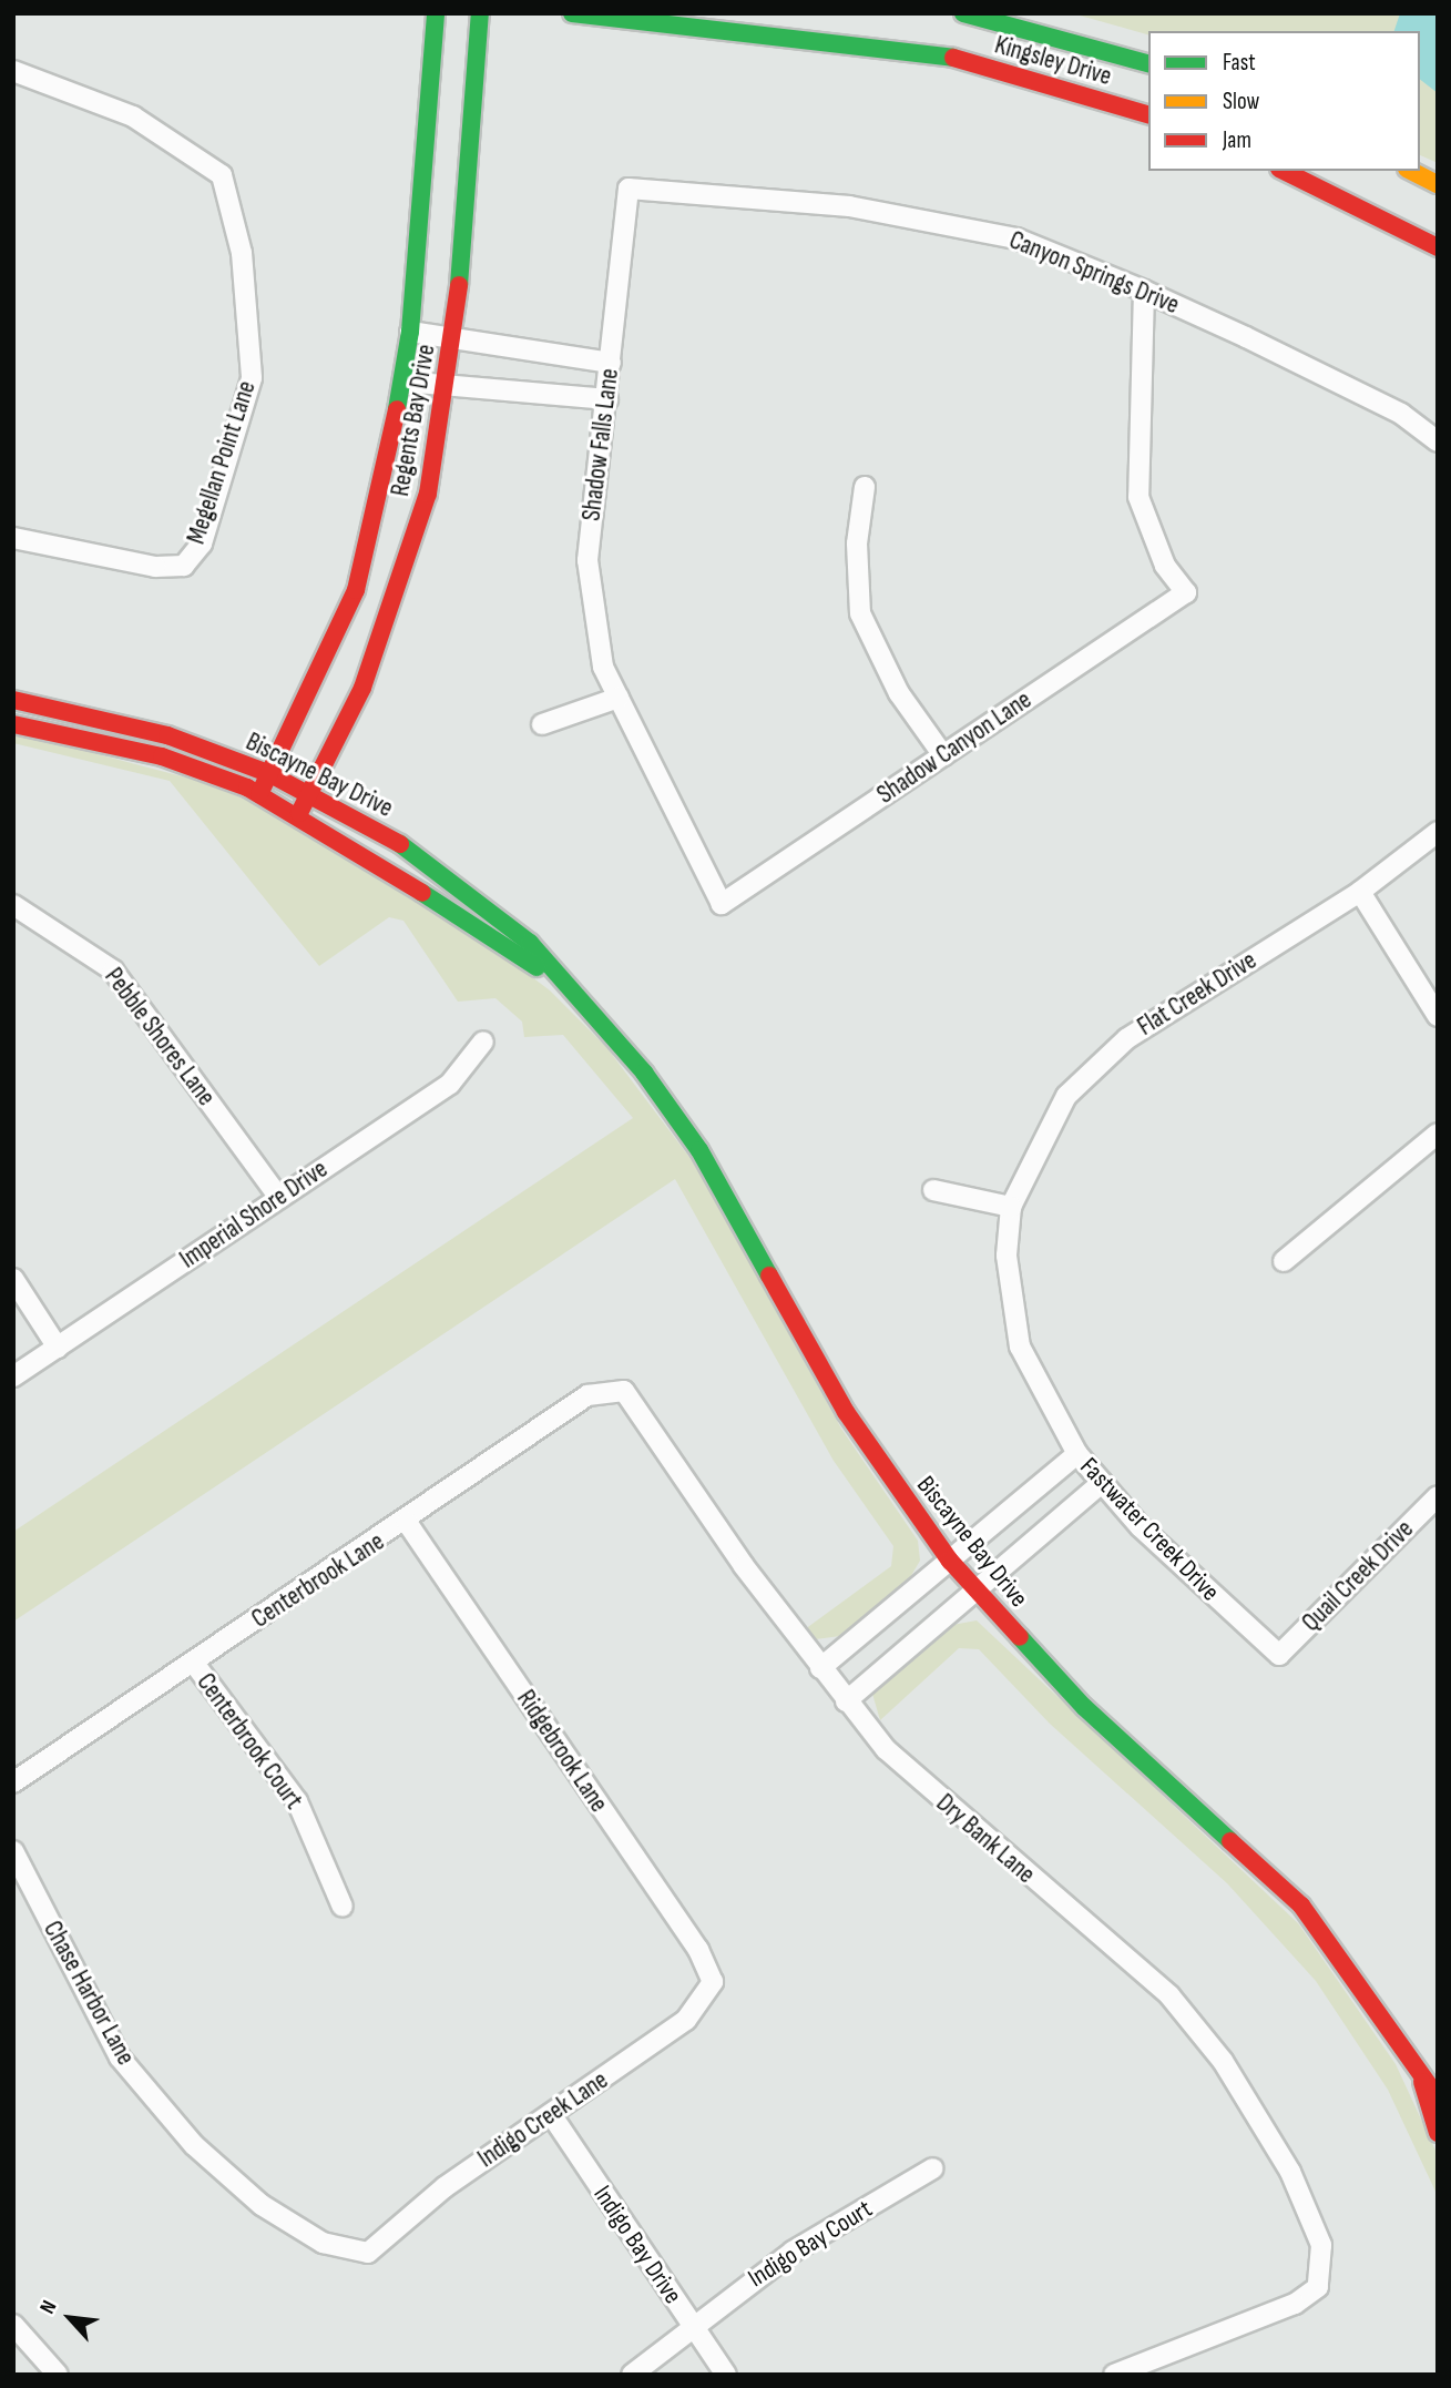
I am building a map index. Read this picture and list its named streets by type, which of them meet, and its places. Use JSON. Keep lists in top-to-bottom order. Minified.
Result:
{"streets":{"street":["Kingsley Drive","Canyon Springs Drive","Regents Bay Drive","Shadow Falls Lane","Megellan Point Lane","Shadow Canyon Lane","Biscayne Bay Drive","Flat Creek Drive","Pebble Shores Lane","Imperial Shore Drive","Fastwater Creek Drive","Quail Creek Drive","Centerbrook Lane","Centerbrook Court","Ridgebrook Lane","Dry Bank Lane","Chase Harbor Lane","Indigo Creek Lane","Indigo Bay Court","Indigo Bay Drive"]},"crossings":[["Canyon Springs Drive","Shadow Falls Lane"],["Canyon Springs Drive","Shadow Canyon Lane"],["Regents Bay Drive","Biscayne Bay Drive"],["Shadow Falls Lane","Shadow Canyon Lane"],["Flat Creek Drive","Fastwater Creek Drive"],["Pebble Shores Lane","Imperial Shore Drive"],["Fastwater Creek Drive","Quail Creek Drive"],["Centerbrook Lane","Centerbrook Court"],["Centerbrook Lane","Ridgebrook Lane"],["Centerbrook Lane","Dry Bank Lane"],["Ridgebrook Lane","Indigo Creek Lane"],["Chase Harbor Lane","Indigo Creek Lane"],["Indigo Creek Lane","Indigo Bay Drive"],["Indigo Bay Court","Indigo Bay Drive"]],"legend":["Fast","Slow","Jam"],"north":"top left"}
